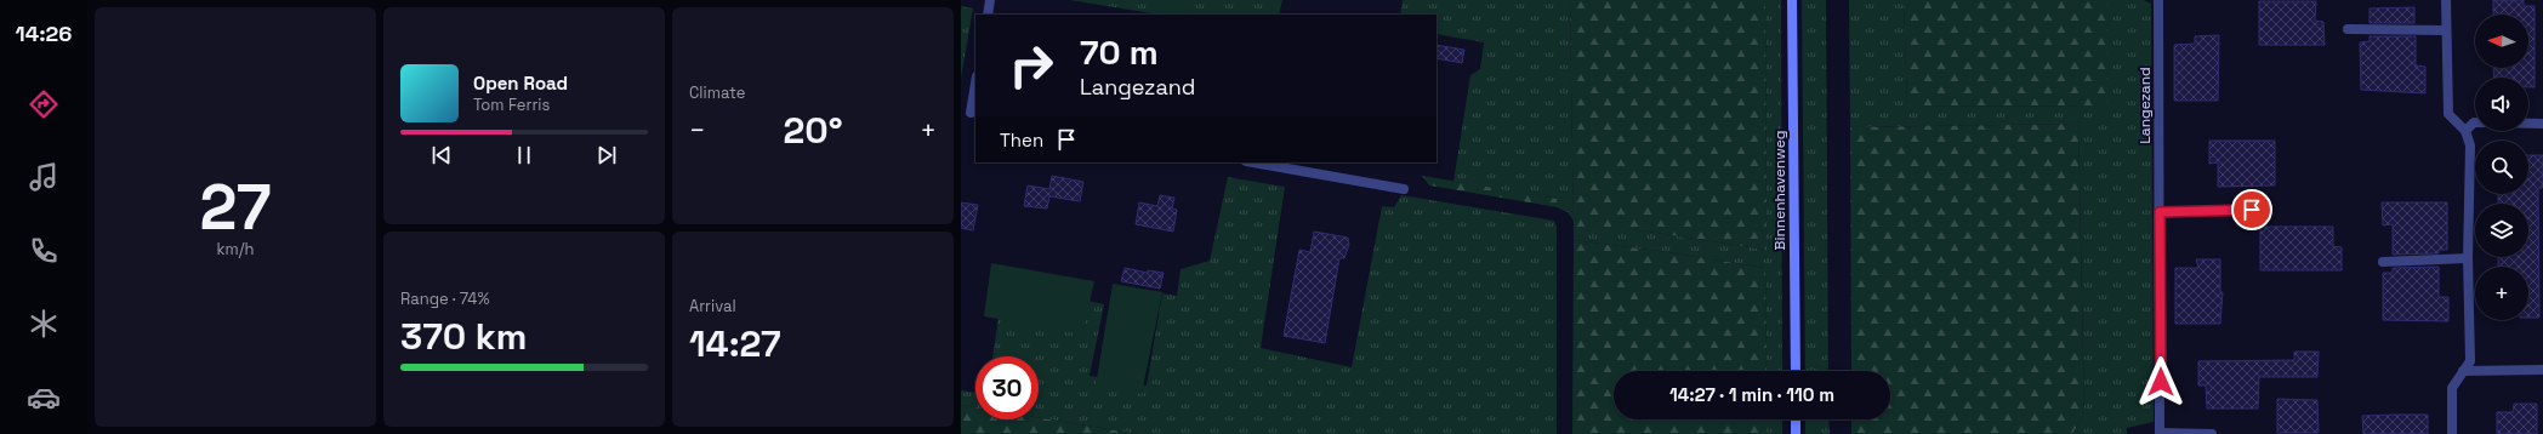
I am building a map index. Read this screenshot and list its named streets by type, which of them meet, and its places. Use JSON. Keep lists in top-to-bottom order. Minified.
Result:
{"streets":{"street":["Langezand","Binnenhavenweg"]},"north":"left","page":{"tabs":"14:26","tile":[["27","km/h"],"Climate",["Range · 74%","370 km"],["Arrival","14:27"]],"map_buttons":"+","turn":["70 m","Langezand"],"song":["Open Road","Tom Ferris"],"heat":["−","20°","+"],"then":"Then","limit":"30","trip":"14:27 · 1 min · 110 m"}}
